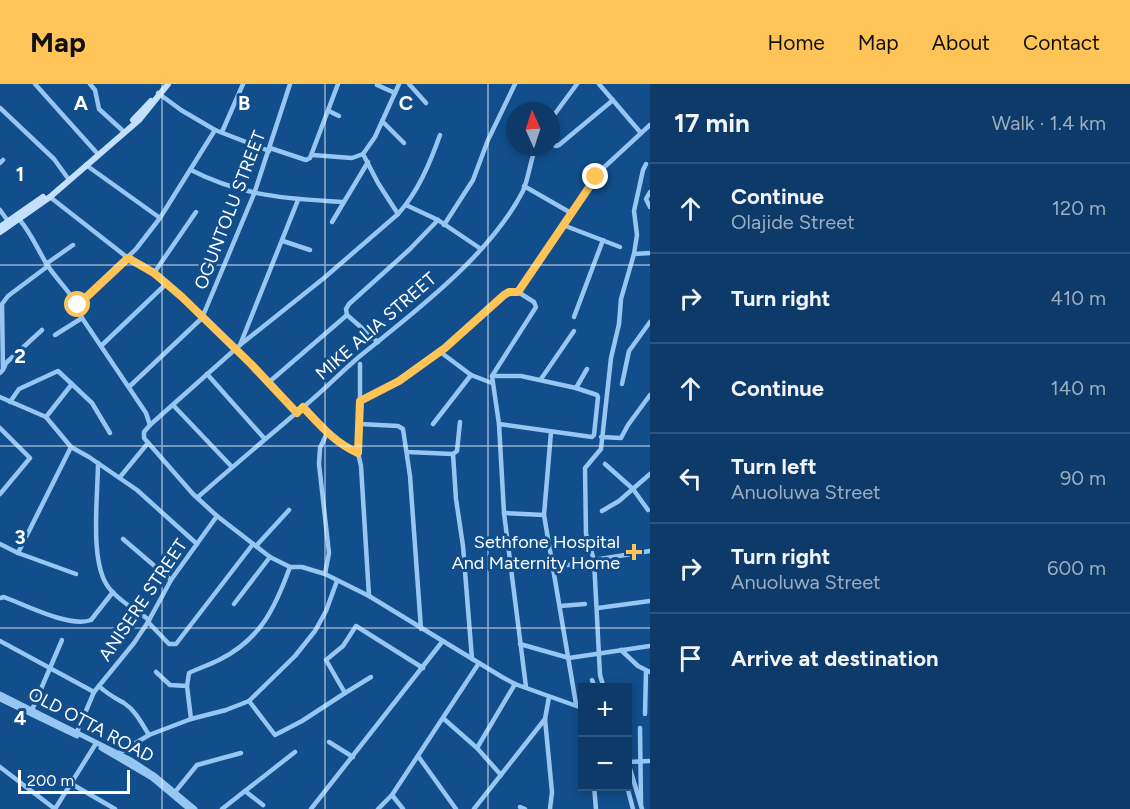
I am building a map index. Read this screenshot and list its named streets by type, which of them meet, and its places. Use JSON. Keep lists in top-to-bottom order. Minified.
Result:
{"streets":{"street":["OGUNTOLU STREET","MIKE ALIA STREET","ANISERE STREET","OLD OTTA ROAD"]},"crossings":[["ANISERE STREET","OLD OTTA ROAD"]],"places":{"health":["Sethfone Hospital And Maternity Home"]},"scale_bar":"200 m","north":"top","page":{"header":"Map","nav":["Home","Map","About","Contact"],"heading":["17 min","Walk · 1.4 km"],"list":[["Continue","Olajide Street","120 m"],["Turn right","410 m"],["Continue","140 m"],["Turn left","Anuoluwa Street","90 m"],["Turn right","Anuoluwa Street","600 m"],"Arrive at destination"],"map_buttons":["+","−"],"scale":"200 m"},"grid":{"columns":["A","B","C"],"rows":["1","2","3","4"]}}
